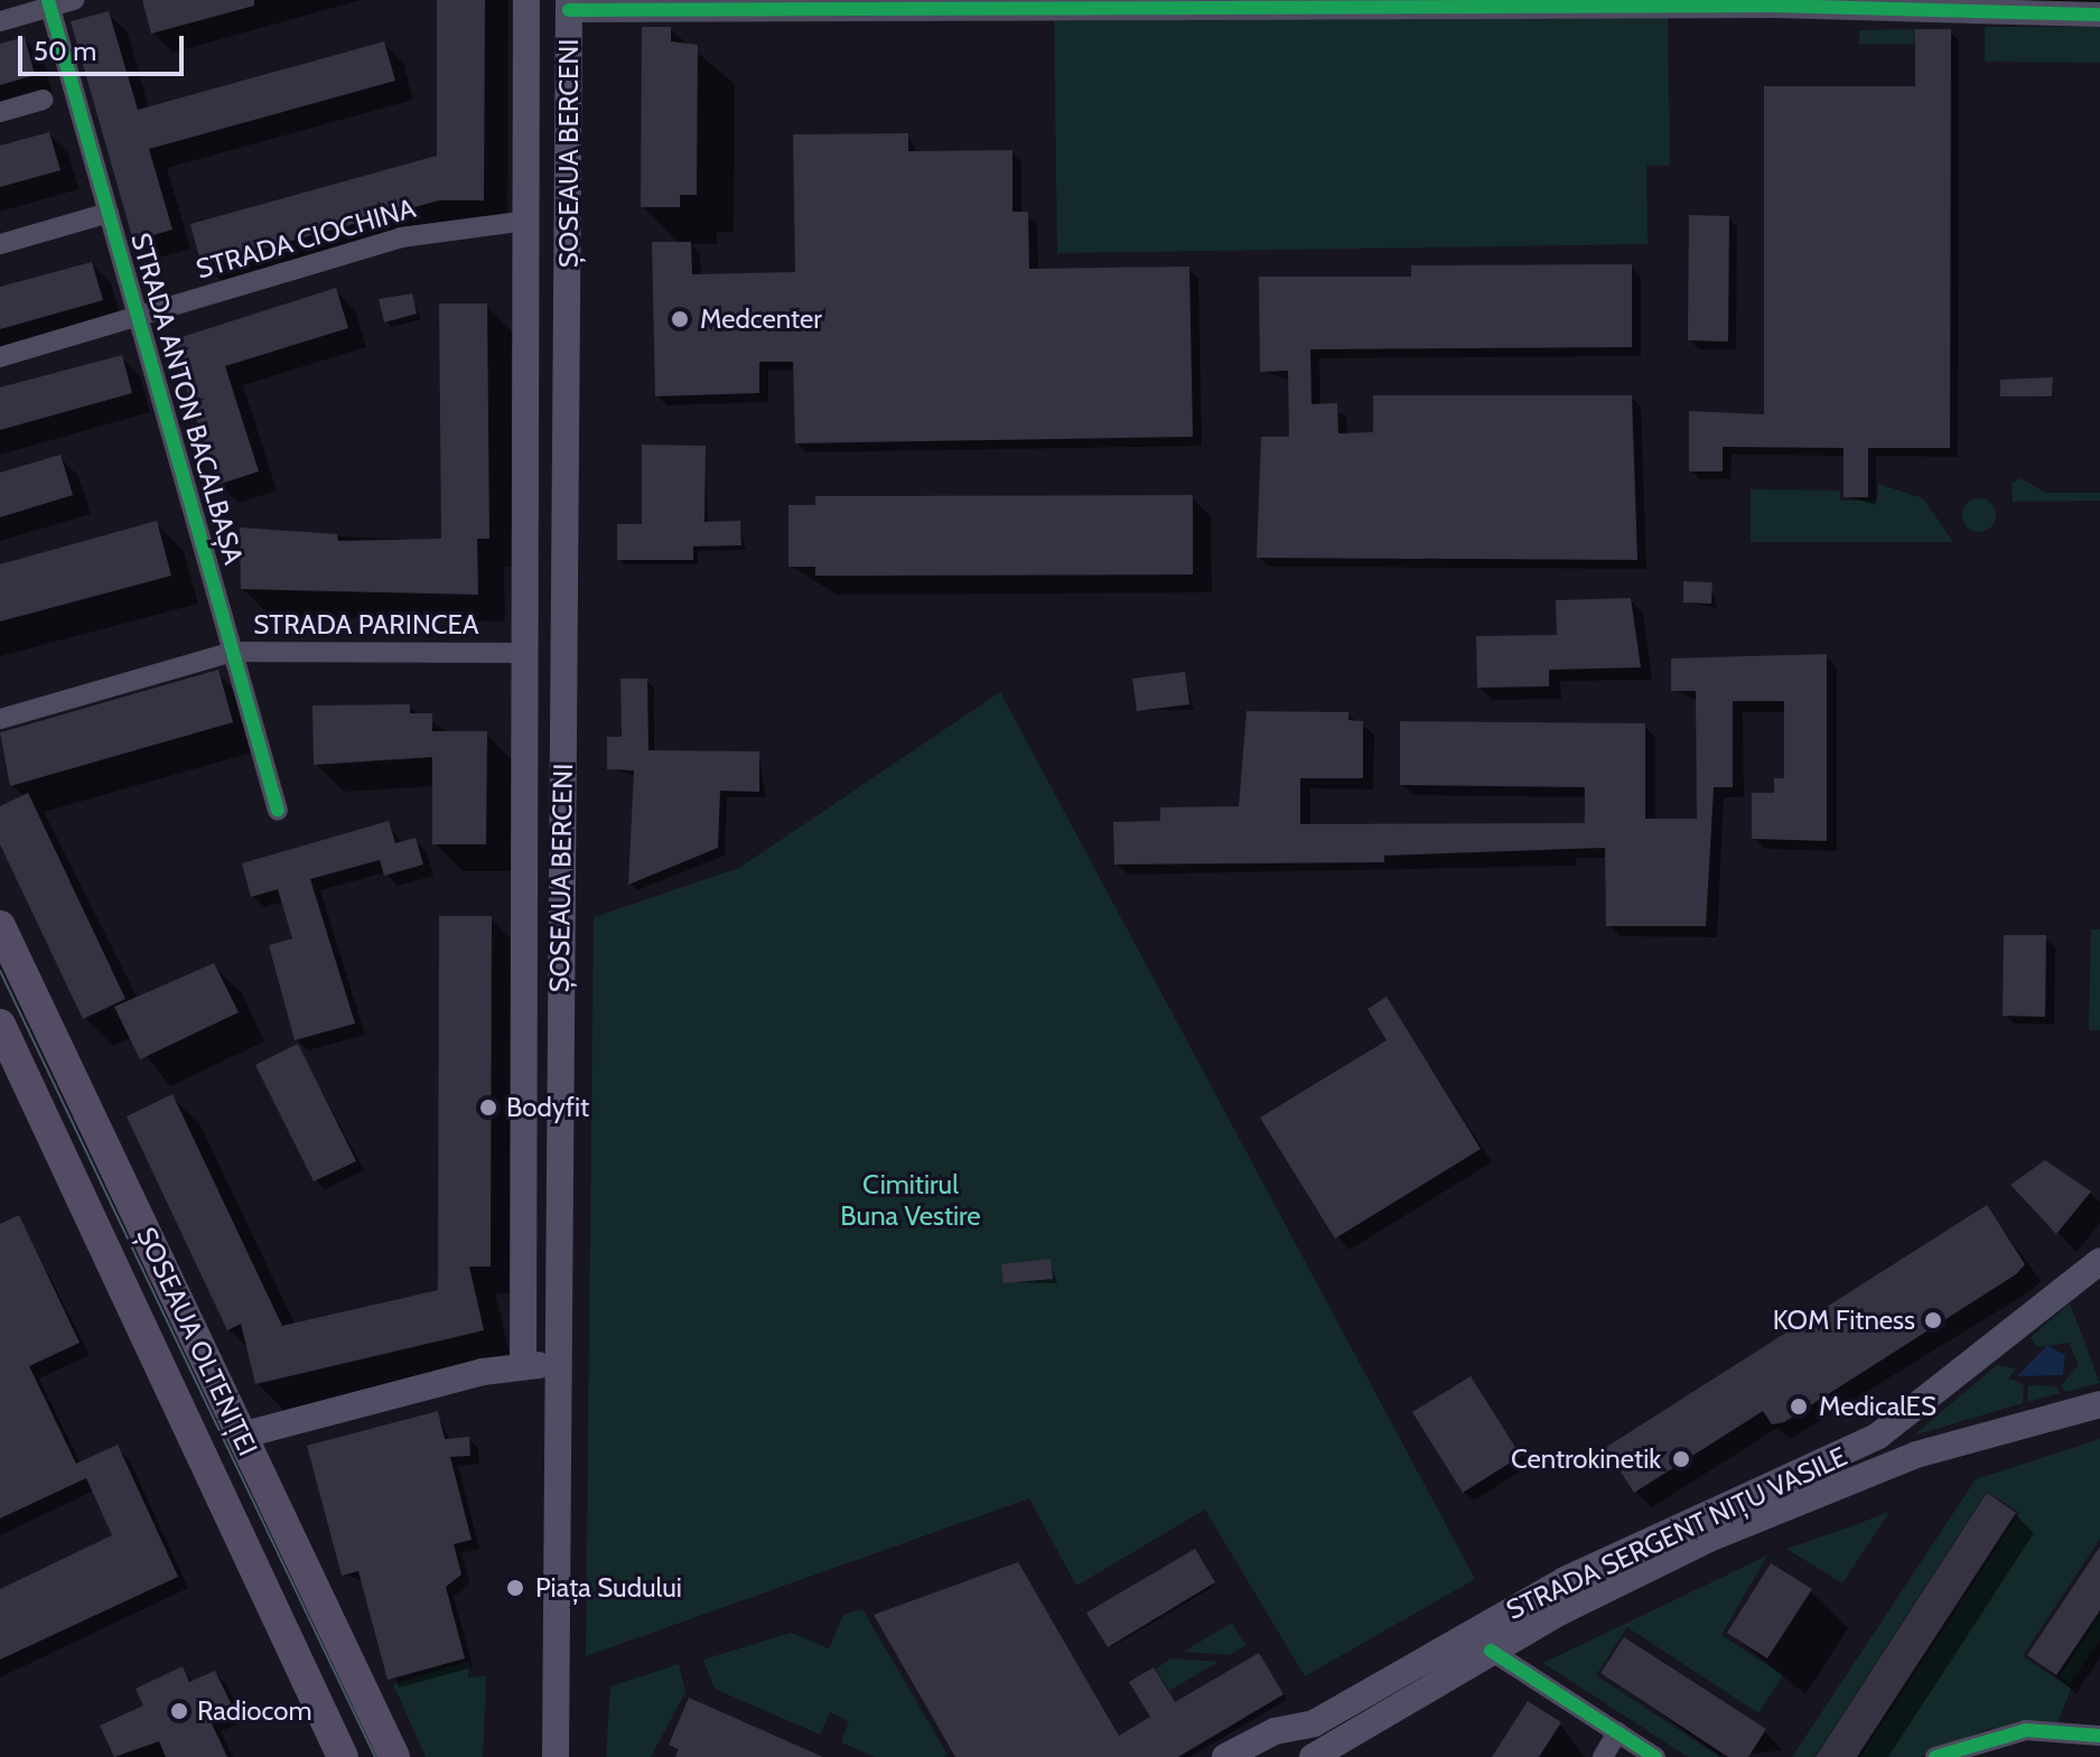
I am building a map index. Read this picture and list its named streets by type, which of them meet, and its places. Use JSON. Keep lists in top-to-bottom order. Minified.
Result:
{"streets":{"main road":["ȘOSEAUA BERCENI","ȘOSEAUA OLTENIȚEI","STRADA SERGENT NIȚU VASILE"],"street":["STRADA CIOCHINA","STRADA ANTON BACALBAȘA","STRADA PARINCEA"]},"crossings":[["ȘOSEAUA BERCENI","STRADA CIOCHINA"],["ȘOSEAUA BERCENI","STRADA PARINCEA"],["STRADA CIOCHINA","STRADA ANTON BACALBAȘA"],["STRADA ANTON BACALBAȘA","STRADA PARINCEA"]],"parks":["Cimitirul Buna Vestire"],"places":["Medcenter","Bodyfit","KOM Fitness","MedicalES","Centrokinetik","Piața Sudului","Radiocom"],"scale_bar":"50 m"}
